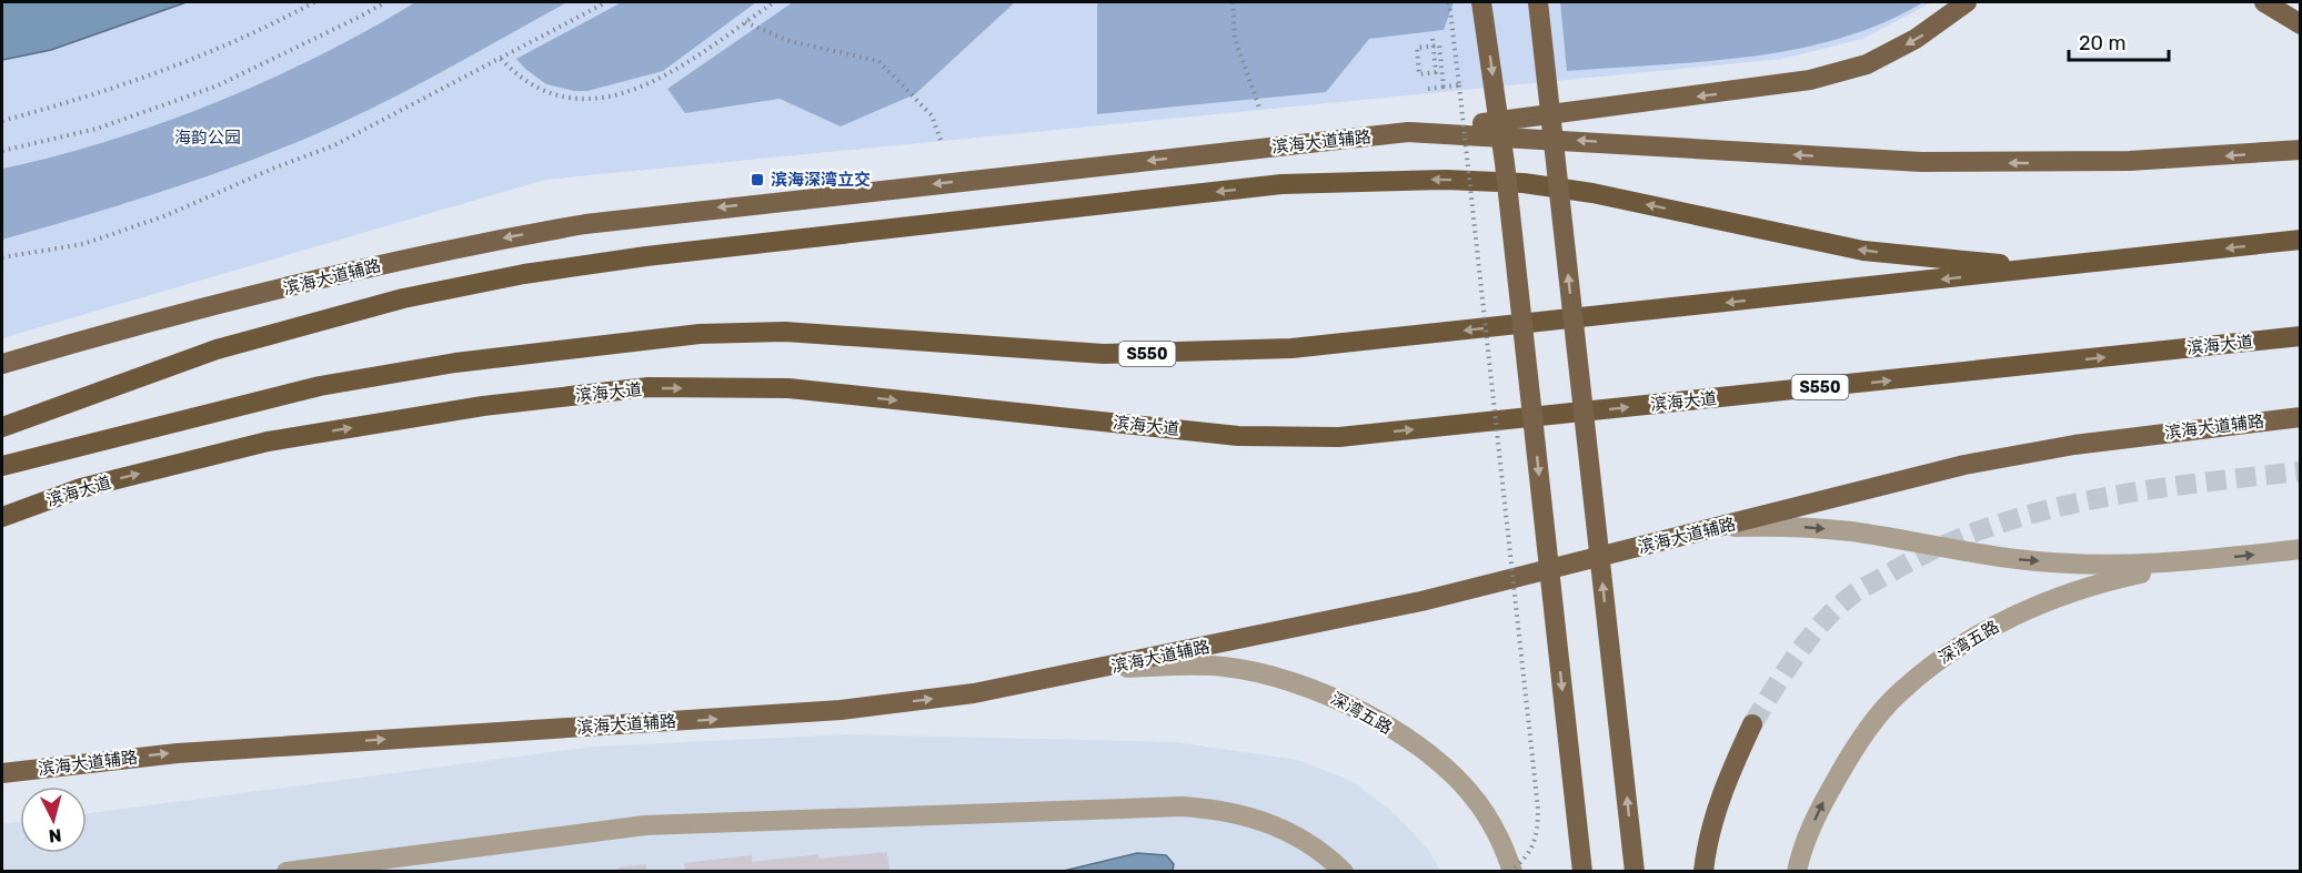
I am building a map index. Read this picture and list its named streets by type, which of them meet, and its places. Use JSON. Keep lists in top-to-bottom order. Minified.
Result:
{"streets":{"highway":["滨海大道","S550"],"main road":["滨海大道辅路"],"street":["深湾五路"]},"crossings":[["滨海大道辅路","深湾五路"]],"one_way":["深湾五路"],"parks":["海韵公园"],"places":{"transit":["滨海深湾立交"]},"scale_bar":"20 m","north":"bottom"}
